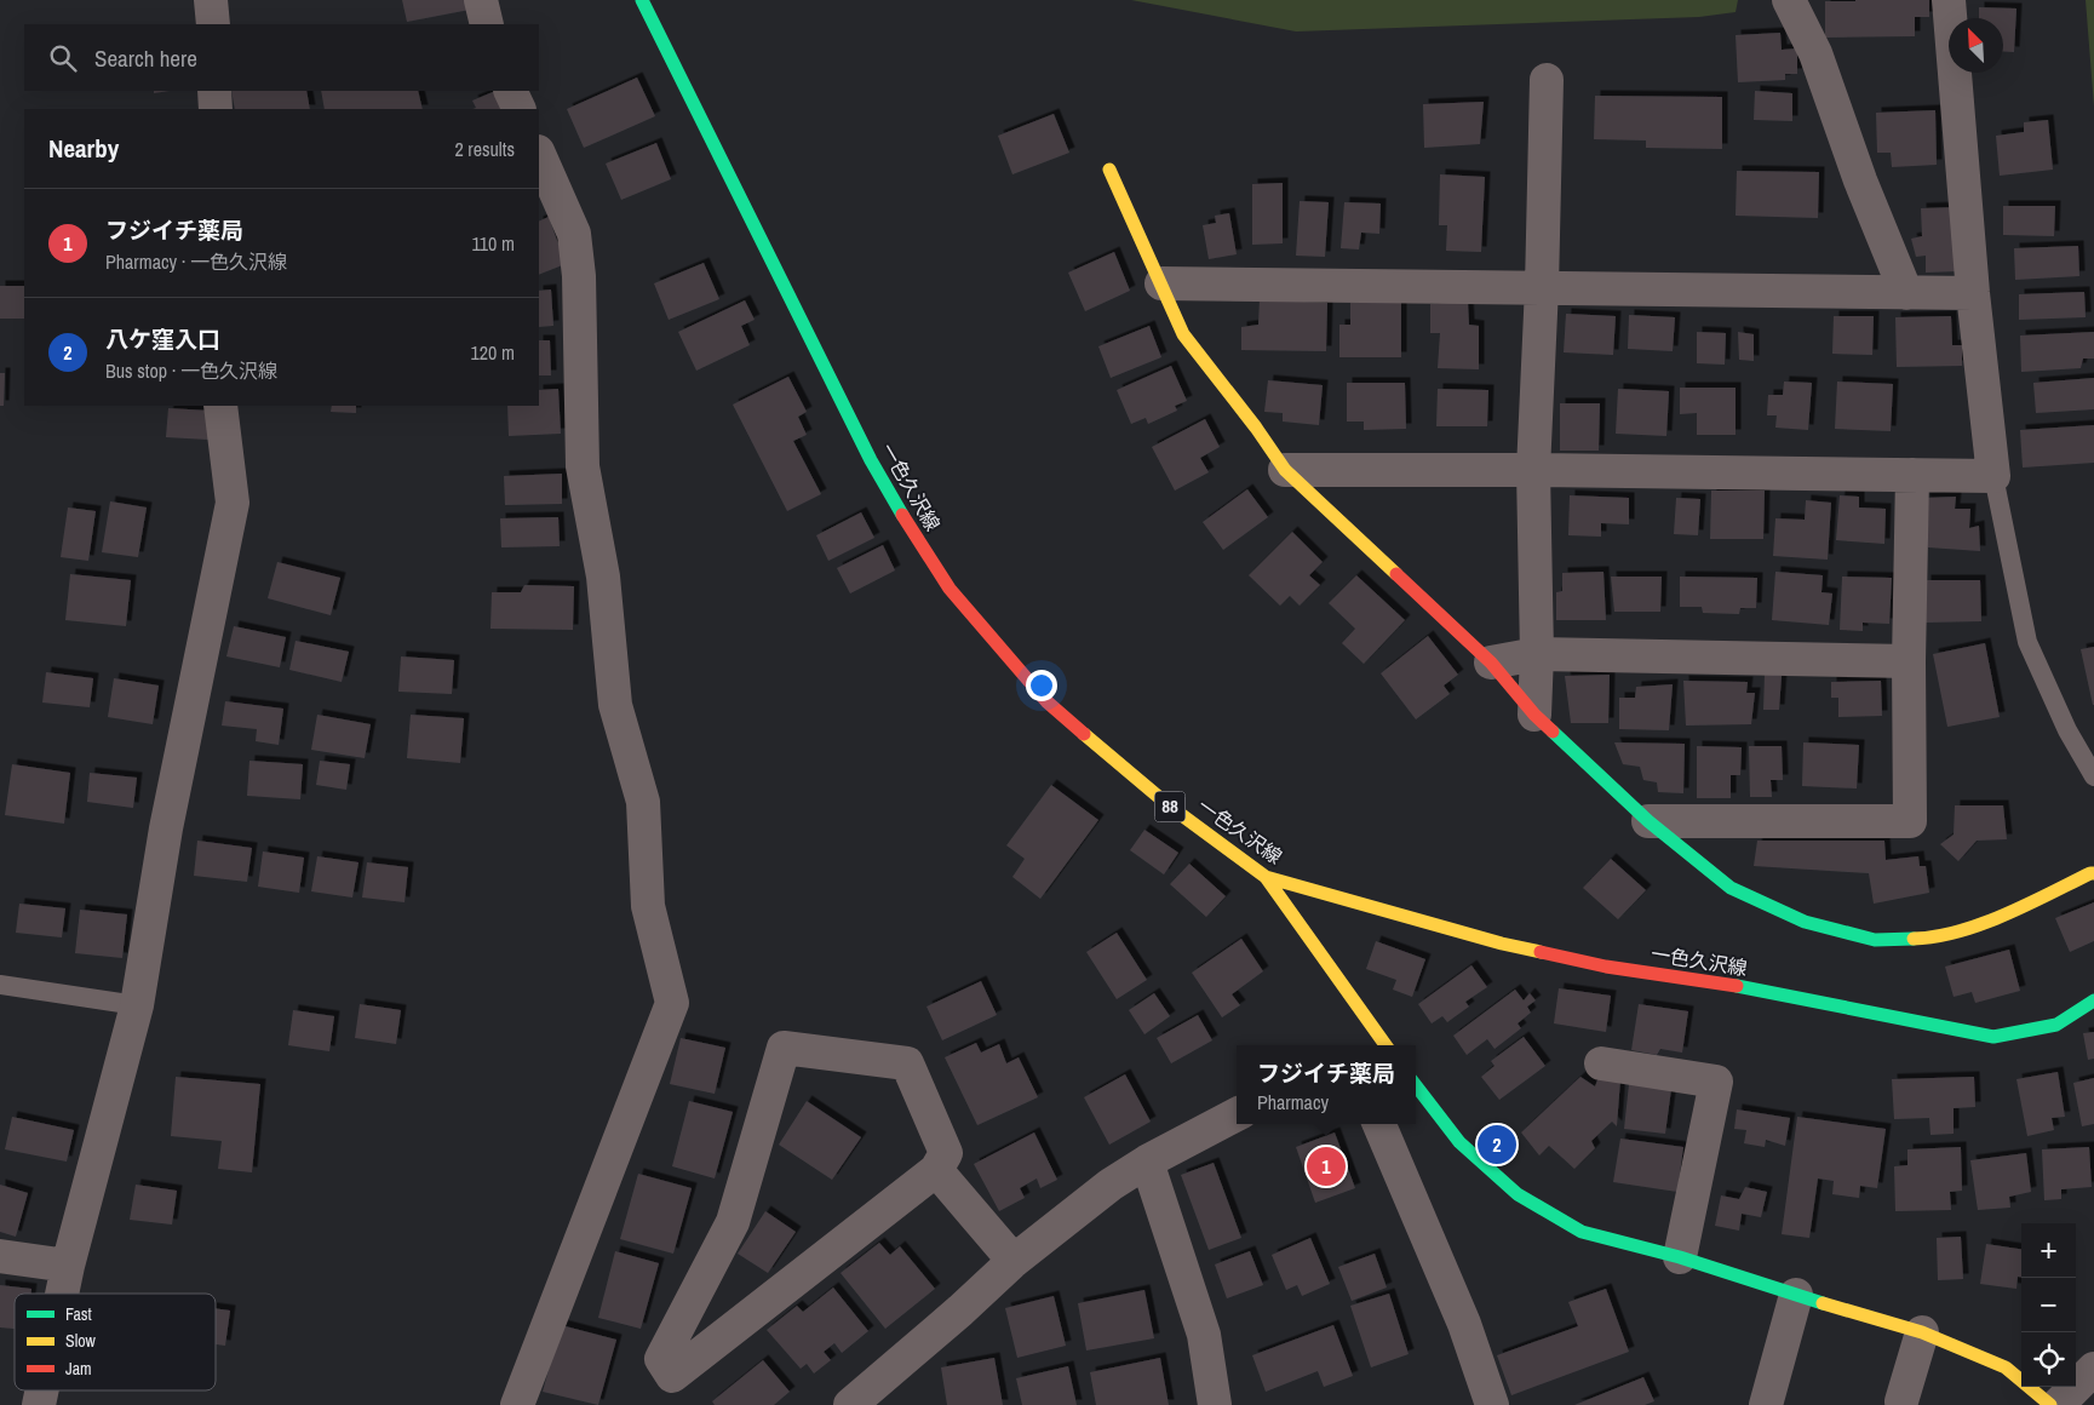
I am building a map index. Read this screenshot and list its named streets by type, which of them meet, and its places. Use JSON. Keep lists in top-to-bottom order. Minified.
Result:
{"streets":{"street":["一色久沢線","88"]},"legend":["Fast","Slow","Jam"],"north":"top left","page":{"search":"Search here","heading":["Nearby","2 results"],"list":[{"mark":"1","name":"フジイチ薬局","note":"Pharmacy · 一色久沢線","value":"110 m"},{"mark":"2","name":"八ケ窪入口","note":"Bus stop · 一色久沢線","value":"120 m"}],"popup":["フジイチ薬局","Pharmacy"],"pins":["2","1"],"map_buttons":["+","−"]}}
